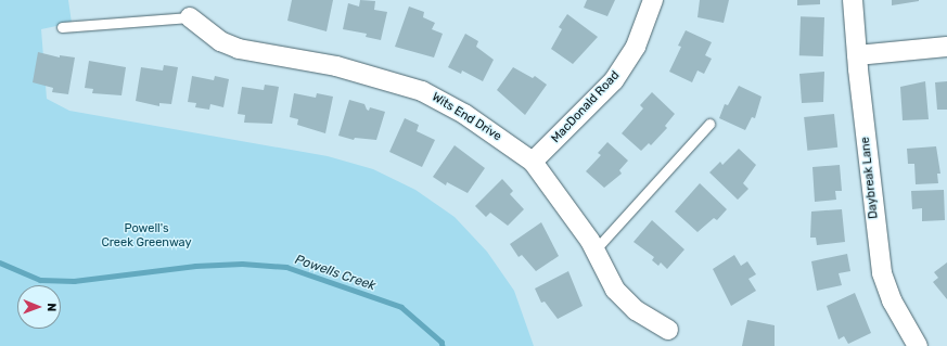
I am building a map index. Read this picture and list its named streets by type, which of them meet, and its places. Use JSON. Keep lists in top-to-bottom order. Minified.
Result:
{"streets":{"street":["MacDonald Road","Wits End Drive","Daybreak Lane"]},"crossings":[["MacDonald Road","Wits End Drive"]],"water":["Powells Creek"],"parks":["Powell's Creek Greenway"],"north":"right"}
